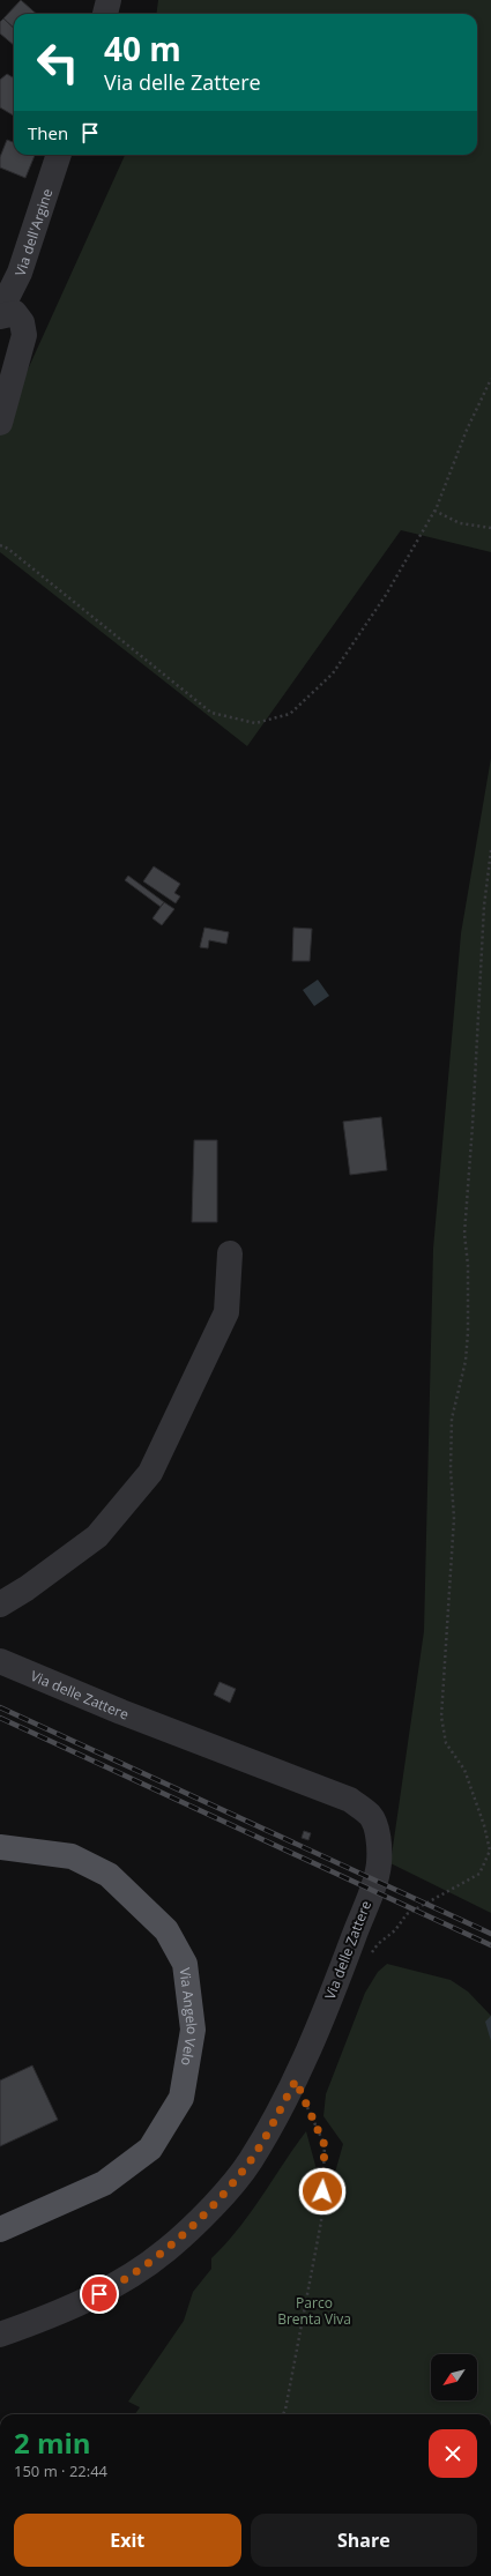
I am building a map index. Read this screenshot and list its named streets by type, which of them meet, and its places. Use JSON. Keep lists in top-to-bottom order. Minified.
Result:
{"streets":{"main road":["Via Angelo Velo"],"street":["Via dell'Argine","Via delle Zattere"]},"parks":["Parco Brenta Viva"],"north":"bottom left","page":{"turn":["40 m","Via delle Zattere"],"then":"Then","heading":["2 min","150 m · 22:44"],"buttons":["Exit","Share"]}}
